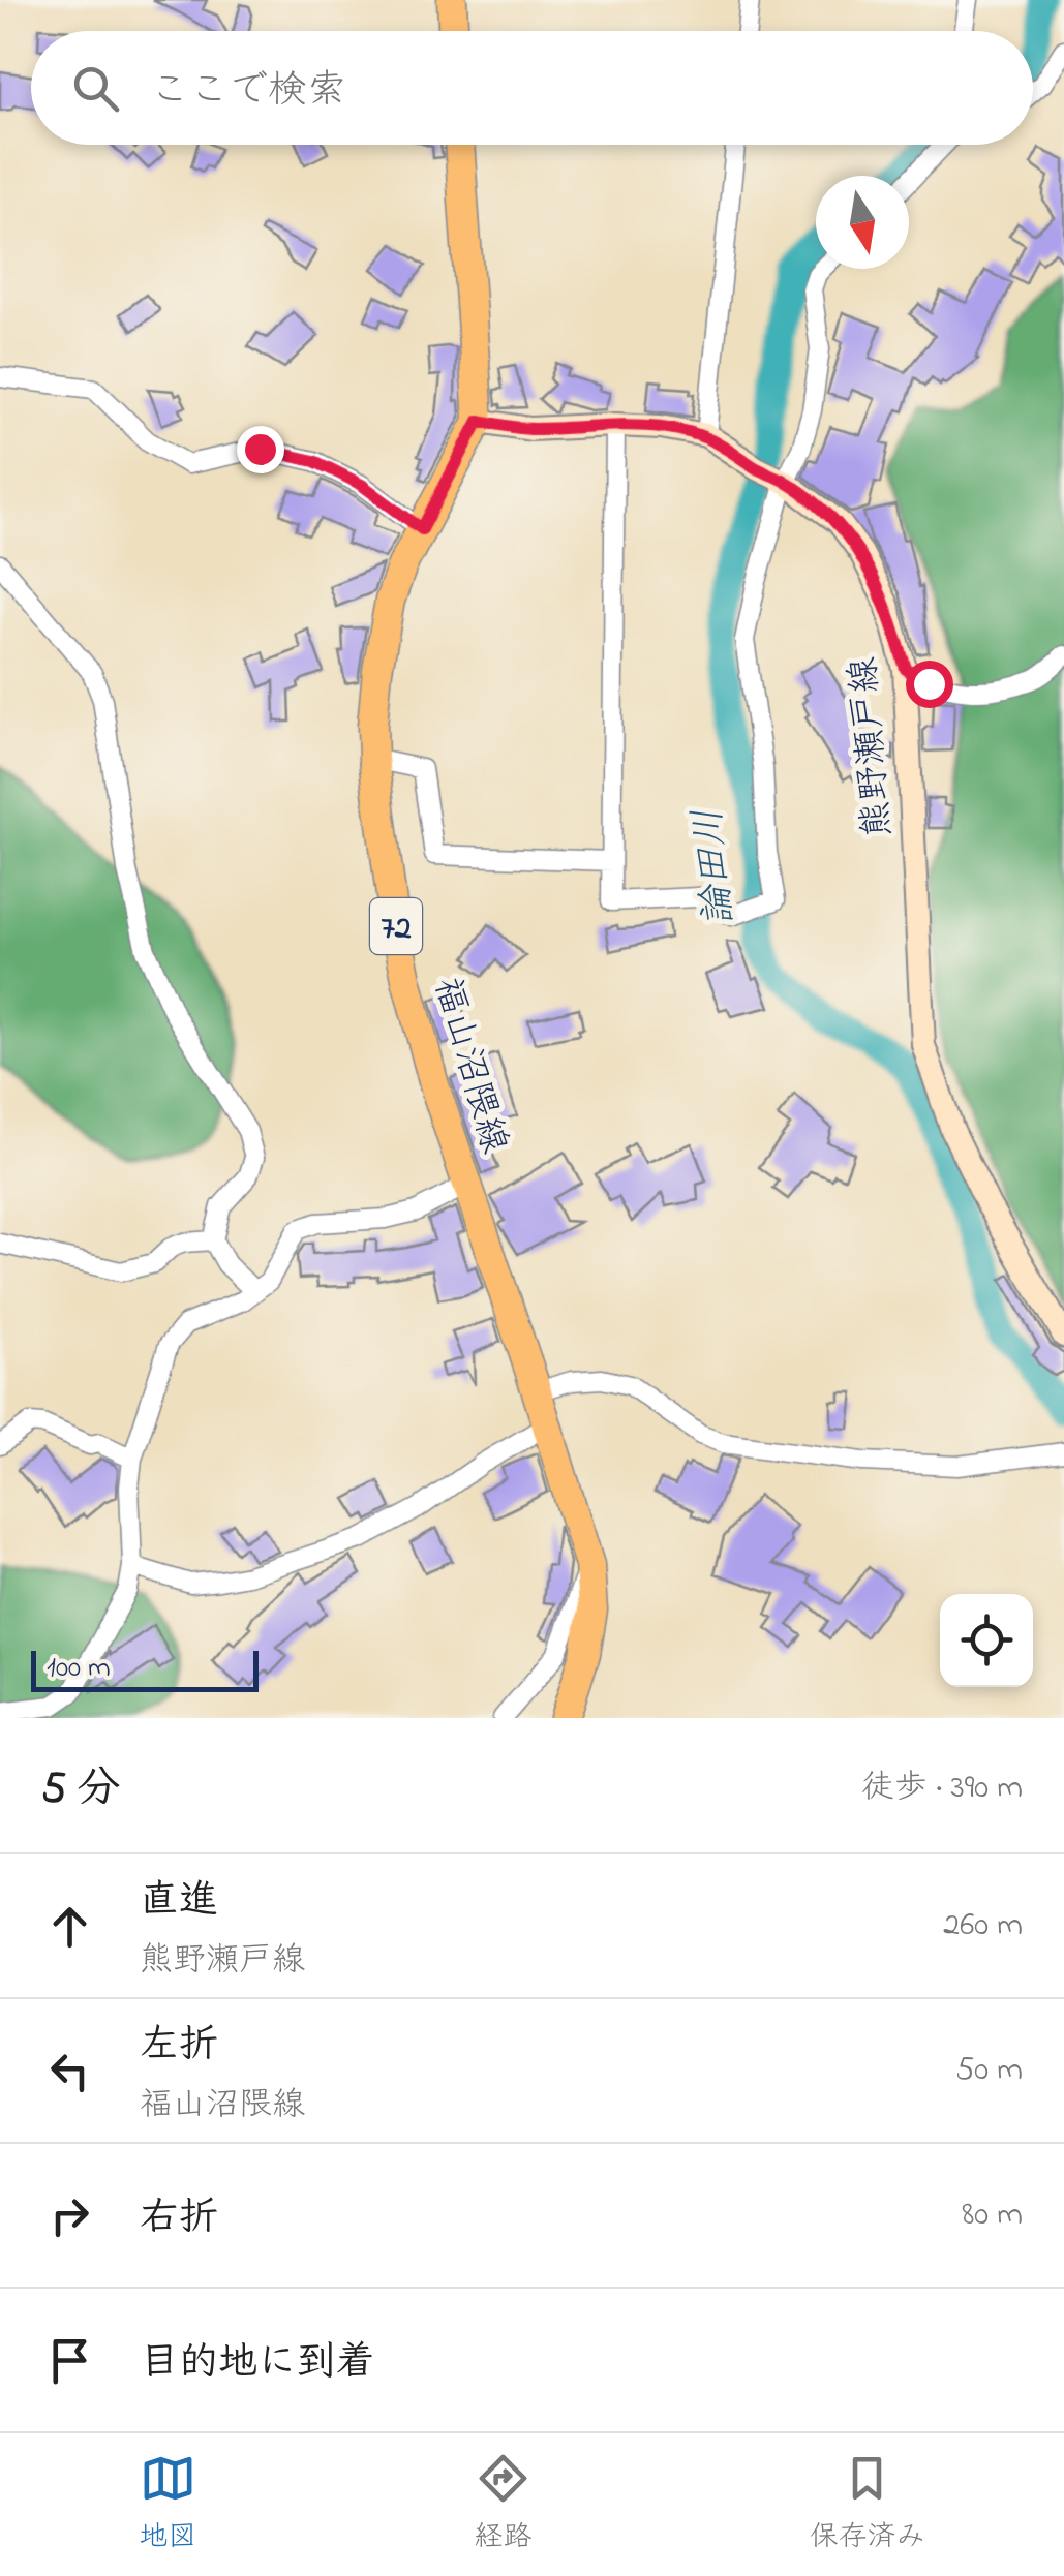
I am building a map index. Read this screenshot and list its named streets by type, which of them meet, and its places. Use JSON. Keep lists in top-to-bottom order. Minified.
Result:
{"streets":{"main road":["熊野瀬戸線","72","福山沼隈線"]},"crossings":[["熊野瀬戸線","福山沼隈線"]],"water":["論田川"],"scale_bar":"100 m","north":"bottom","page":{"search":"ここで検索","scale":"100 m","heading":["5 分","徒歩 · 390 m"],"list":[["直進","熊野瀬戸線","260 m"],["左折","福山沼隈線","50 m"],["右折","80 m"],"目的地に到着"],"nav":["地図","経路","保存済み"]}}
